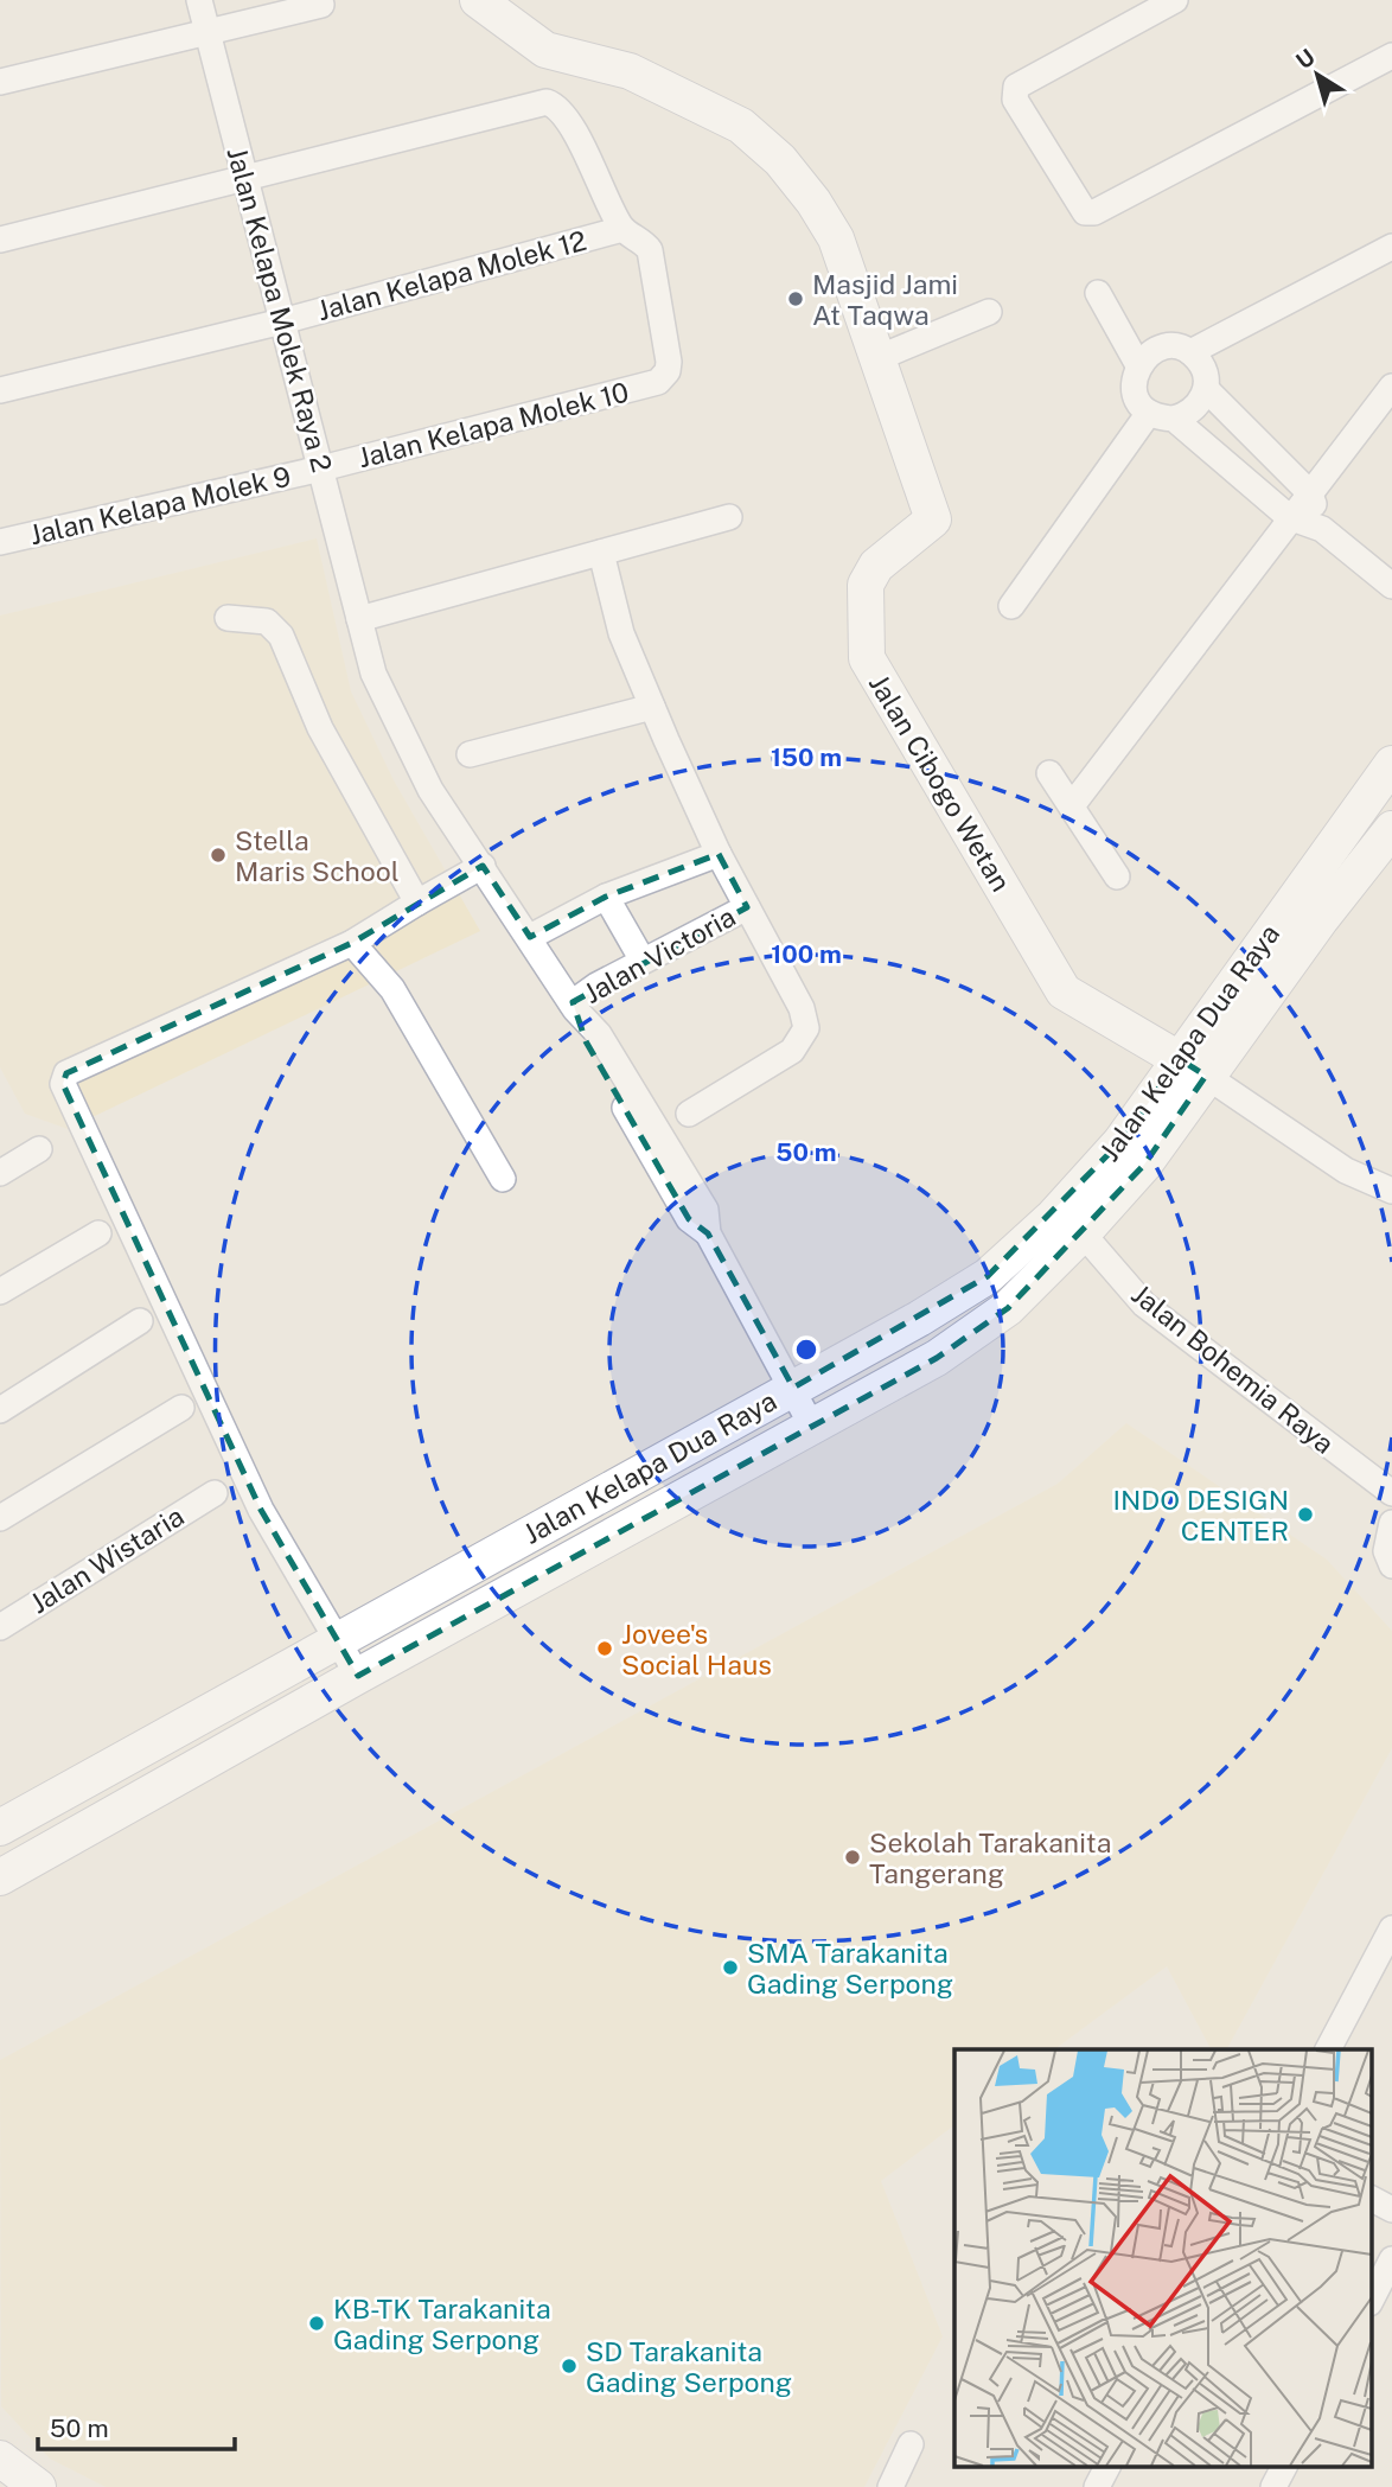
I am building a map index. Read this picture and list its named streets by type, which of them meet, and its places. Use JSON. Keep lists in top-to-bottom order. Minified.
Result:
{"streets":{"main road":["Jalan Cibogo Wetan","Jalan Kelapa Dua Raya"],"street":["Jalan Kelapa Molek 12","Jalan Kelapa Molek Raya 2","Jalan Kelapa Molek 10","Jalan Kelapa Molek 9","Jalan Victoria","Jalan Bohemia Raya","Jalan Wistaria"]},"crossings":[["Jalan Kelapa Molek 12","Jalan Kelapa Molek Raya 2"],["Jalan Kelapa Molek 12","Jalan Kelapa Molek 10"],["Jalan Kelapa Molek Raya 2","Jalan Kelapa Molek 10"],["Jalan Kelapa Molek Raya 2","Jalan Kelapa Molek 9"],["Jalan Kelapa Molek Raya 2","Jalan Victoria"],["Jalan Kelapa Molek Raya 2","Jalan Kelapa Dua Raya"],["Jalan Kelapa Molek 10","Jalan Kelapa Molek 9"],["Jalan Cibogo Wetan","Jalan Kelapa Dua Raya"],["Jalan Kelapa Dua Raya","Jalan Bohemia Raya"]],"places":["Masjid Jami At Taqwa","Stella Maris School","INDO DESIGN CENTER","Jovee's Social Haus","Sekolah Tarakanita Tangerang","SMA Tarakanita Gading Serpong","KB-TK Tarakanita Gading Serpong","SD Tarakanita Gading Serpong"],"scale_bar":"50 m","north":"top left","rings":["150 m","100 m","50 m"]}
